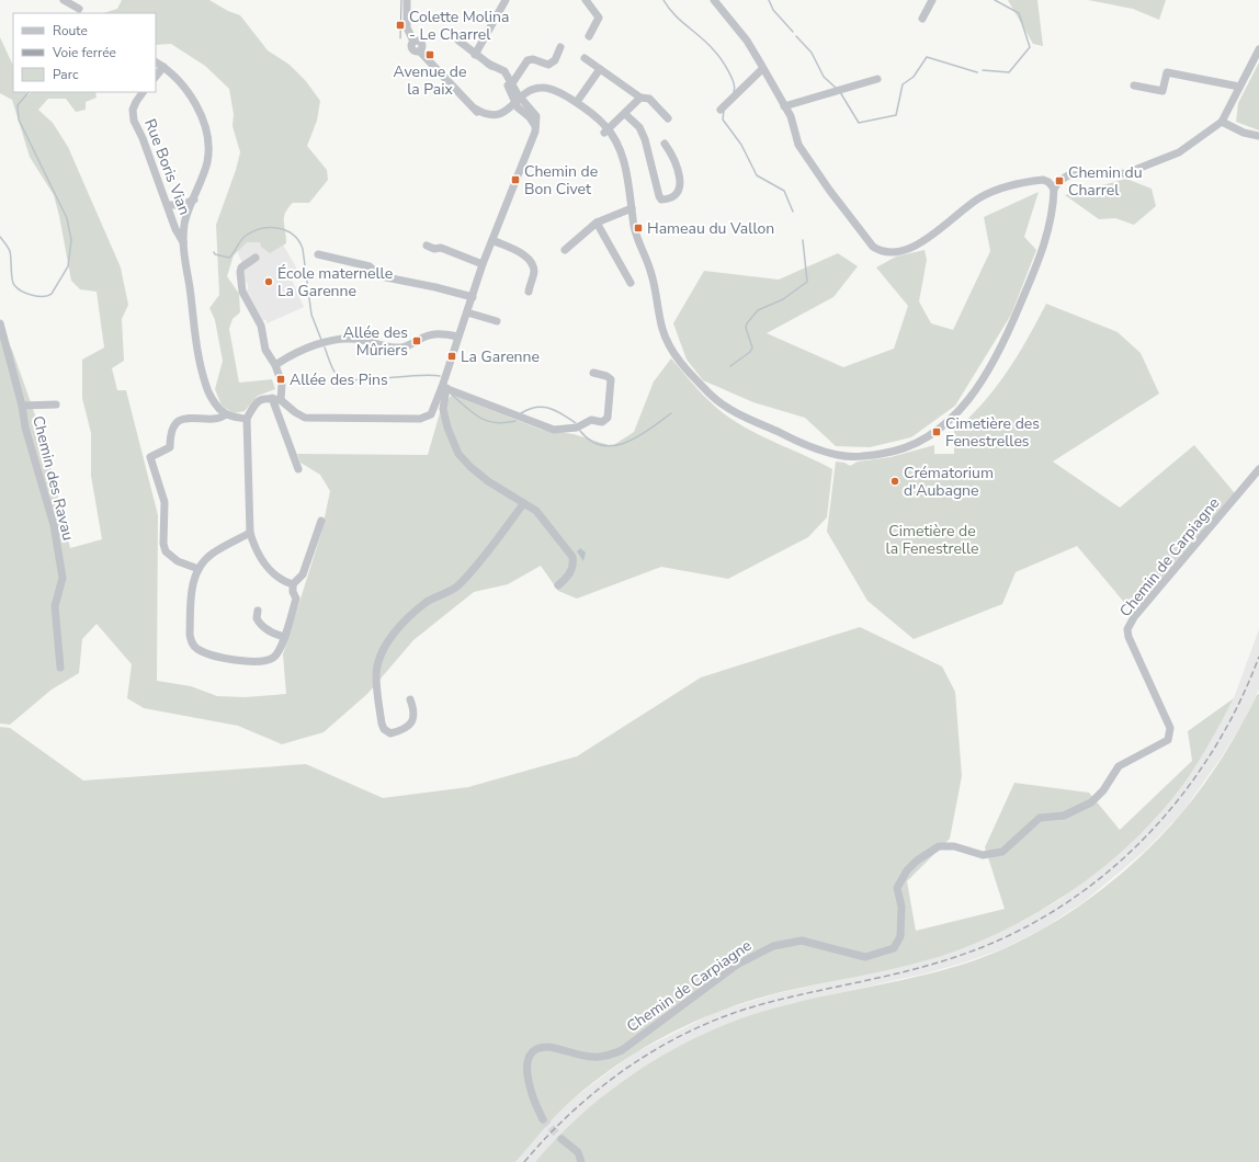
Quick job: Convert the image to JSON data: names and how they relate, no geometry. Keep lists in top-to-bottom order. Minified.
{"streets":{"street":["Rue Boris Vian","Chemin des Ravau","Chemin de Carpiagne"]},"parks":["Cimetière de la Fenestrelle"],"places":{"transit":["Colette Molina - Le Charrel","Avenue de la Paix","Chemin de Bon Civet","Chemin du Charrel","Hameau du Vallon","Allée des Mûriers","La Garenne","Allée des Pins","Cimetière des Fenestrelles"],"other":["École maternelle La Garenne","Crématorium d'Aubagne"]},"legend":["Route","Voie ferrée","Parc"]}
